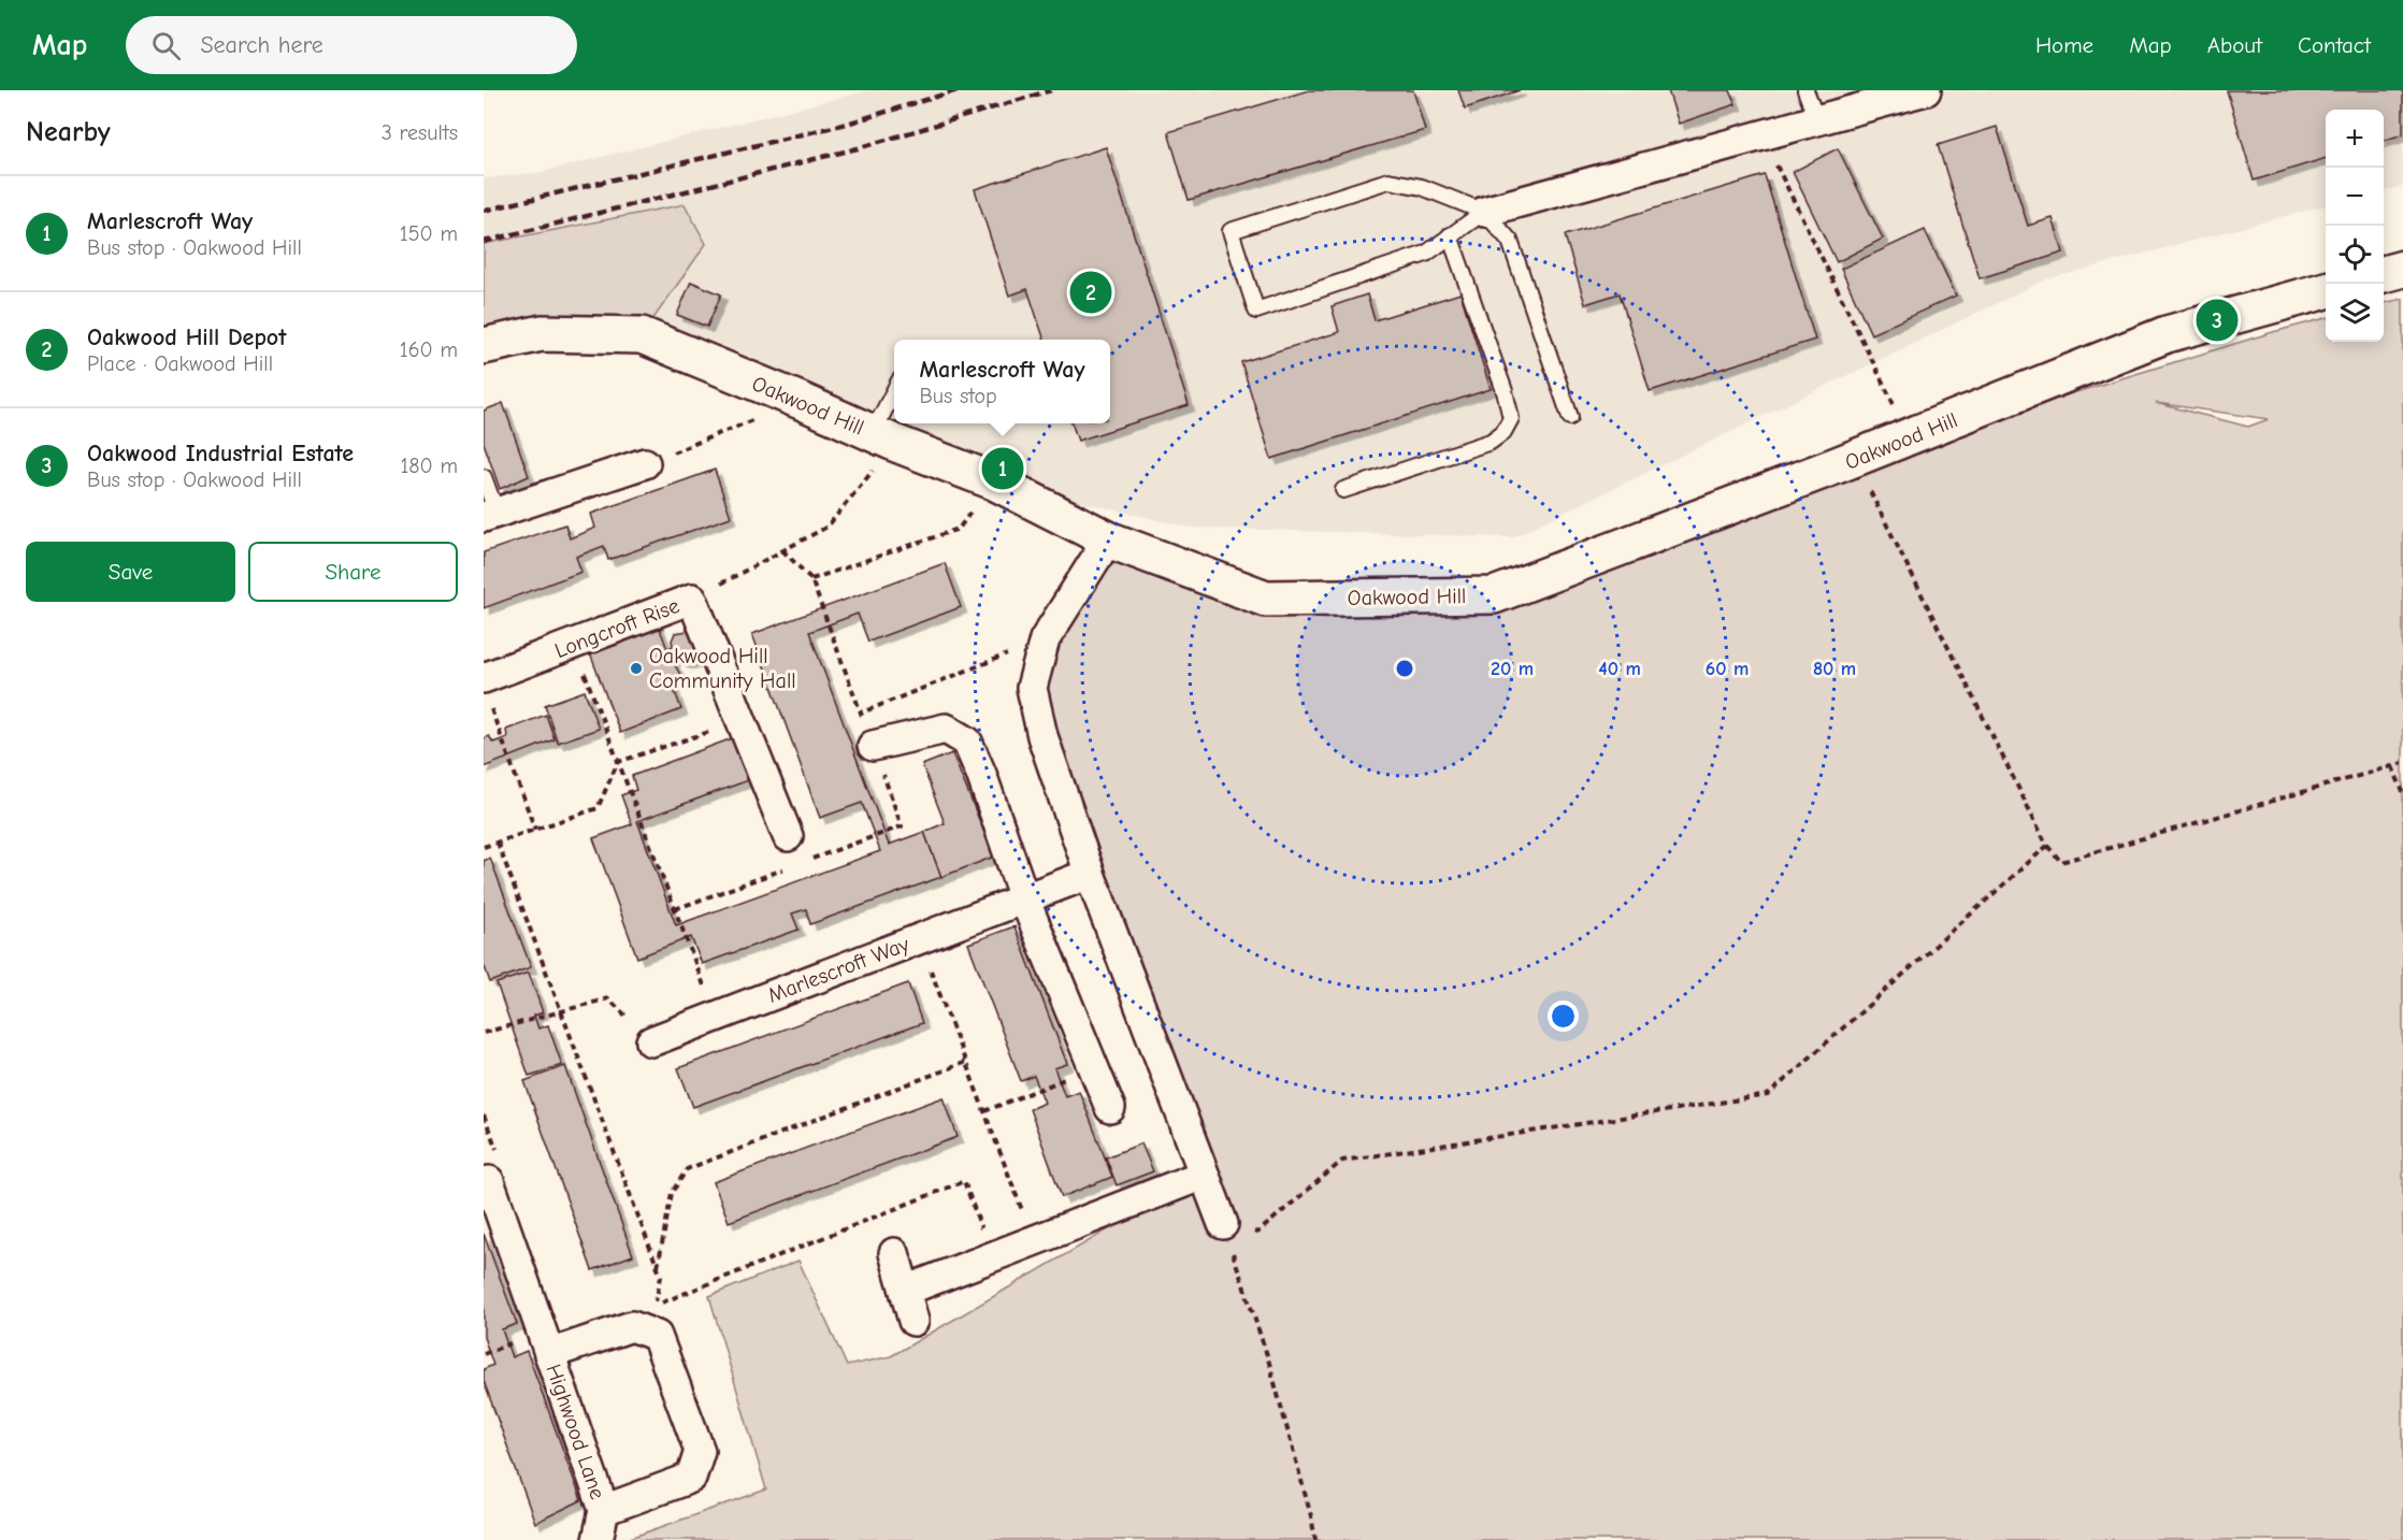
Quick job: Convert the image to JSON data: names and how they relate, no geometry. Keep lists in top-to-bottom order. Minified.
{"streets":{"street":["Oakwood Hill","Longcroft Rise","Marlescroft Way","Highwood Lane"]},"places":["Oakwood Hill Community Hall"],"page":{"header":"Map","search":"Search here","nav":["Home","Map","About","Contact"],"heading":["Nearby","3 results"],"map_buttons":["+","−"],"list":[{"mark":"1","name":"Marlescroft Way","note":"Bus stop · Oakwood Hill","value":"150 m"},{"mark":"2","name":"Oakwood Hill Depot","note":"Place · Oakwood Hill","value":"160 m"},{"mark":"3","name":"Oakwood Industrial Estate","note":"Bus stop · Oakwood Hill","value":"180 m"}],"pins":["2","3","1"],"popup":["Marlescroft Way","Bus stop"],"buttons":["Save","Share"]},"rings":["20 m","40 m","60 m","80 m"]}
